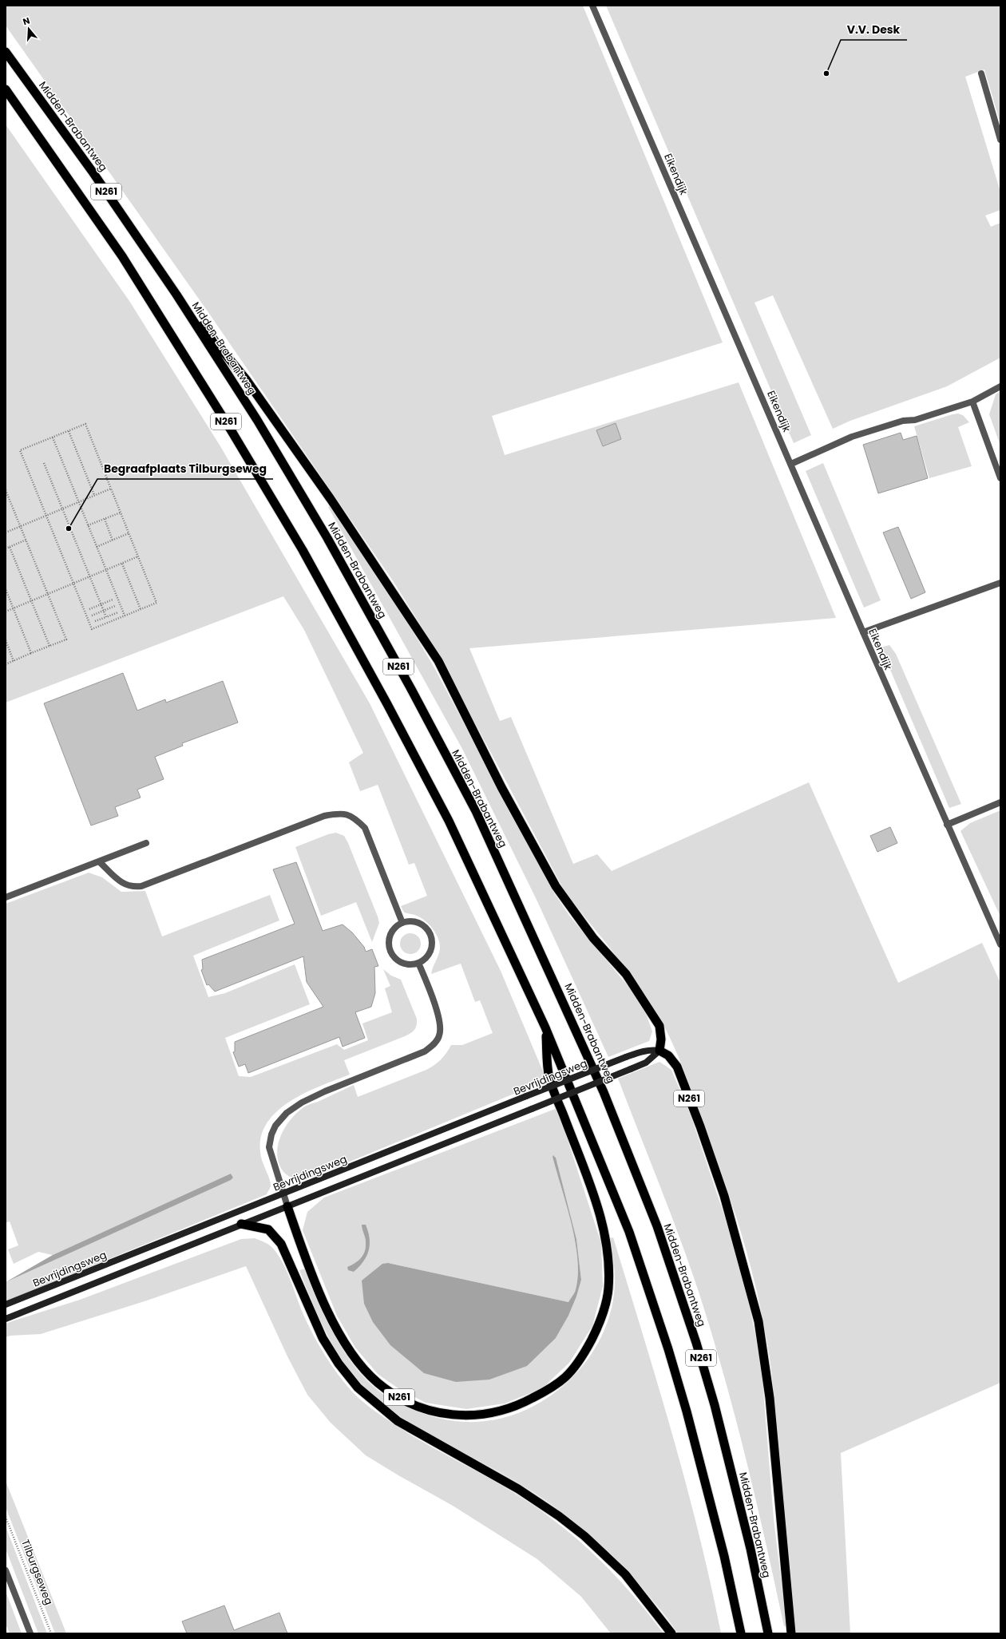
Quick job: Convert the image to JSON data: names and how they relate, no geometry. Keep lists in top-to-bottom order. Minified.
{"streets":{"highway":["Midden-Brabantweg","N261"],"main road":["Bevrijdingsweg"],"street":["Eikendijk"],"path":["Tilburgseweg"]},"crossings":[["Midden-Brabantweg","N261"],["N261","Bevrijdingsweg"]],"places":["V.V. Desk","Begraafplaats Tilburgseweg"],"north":"top"}
